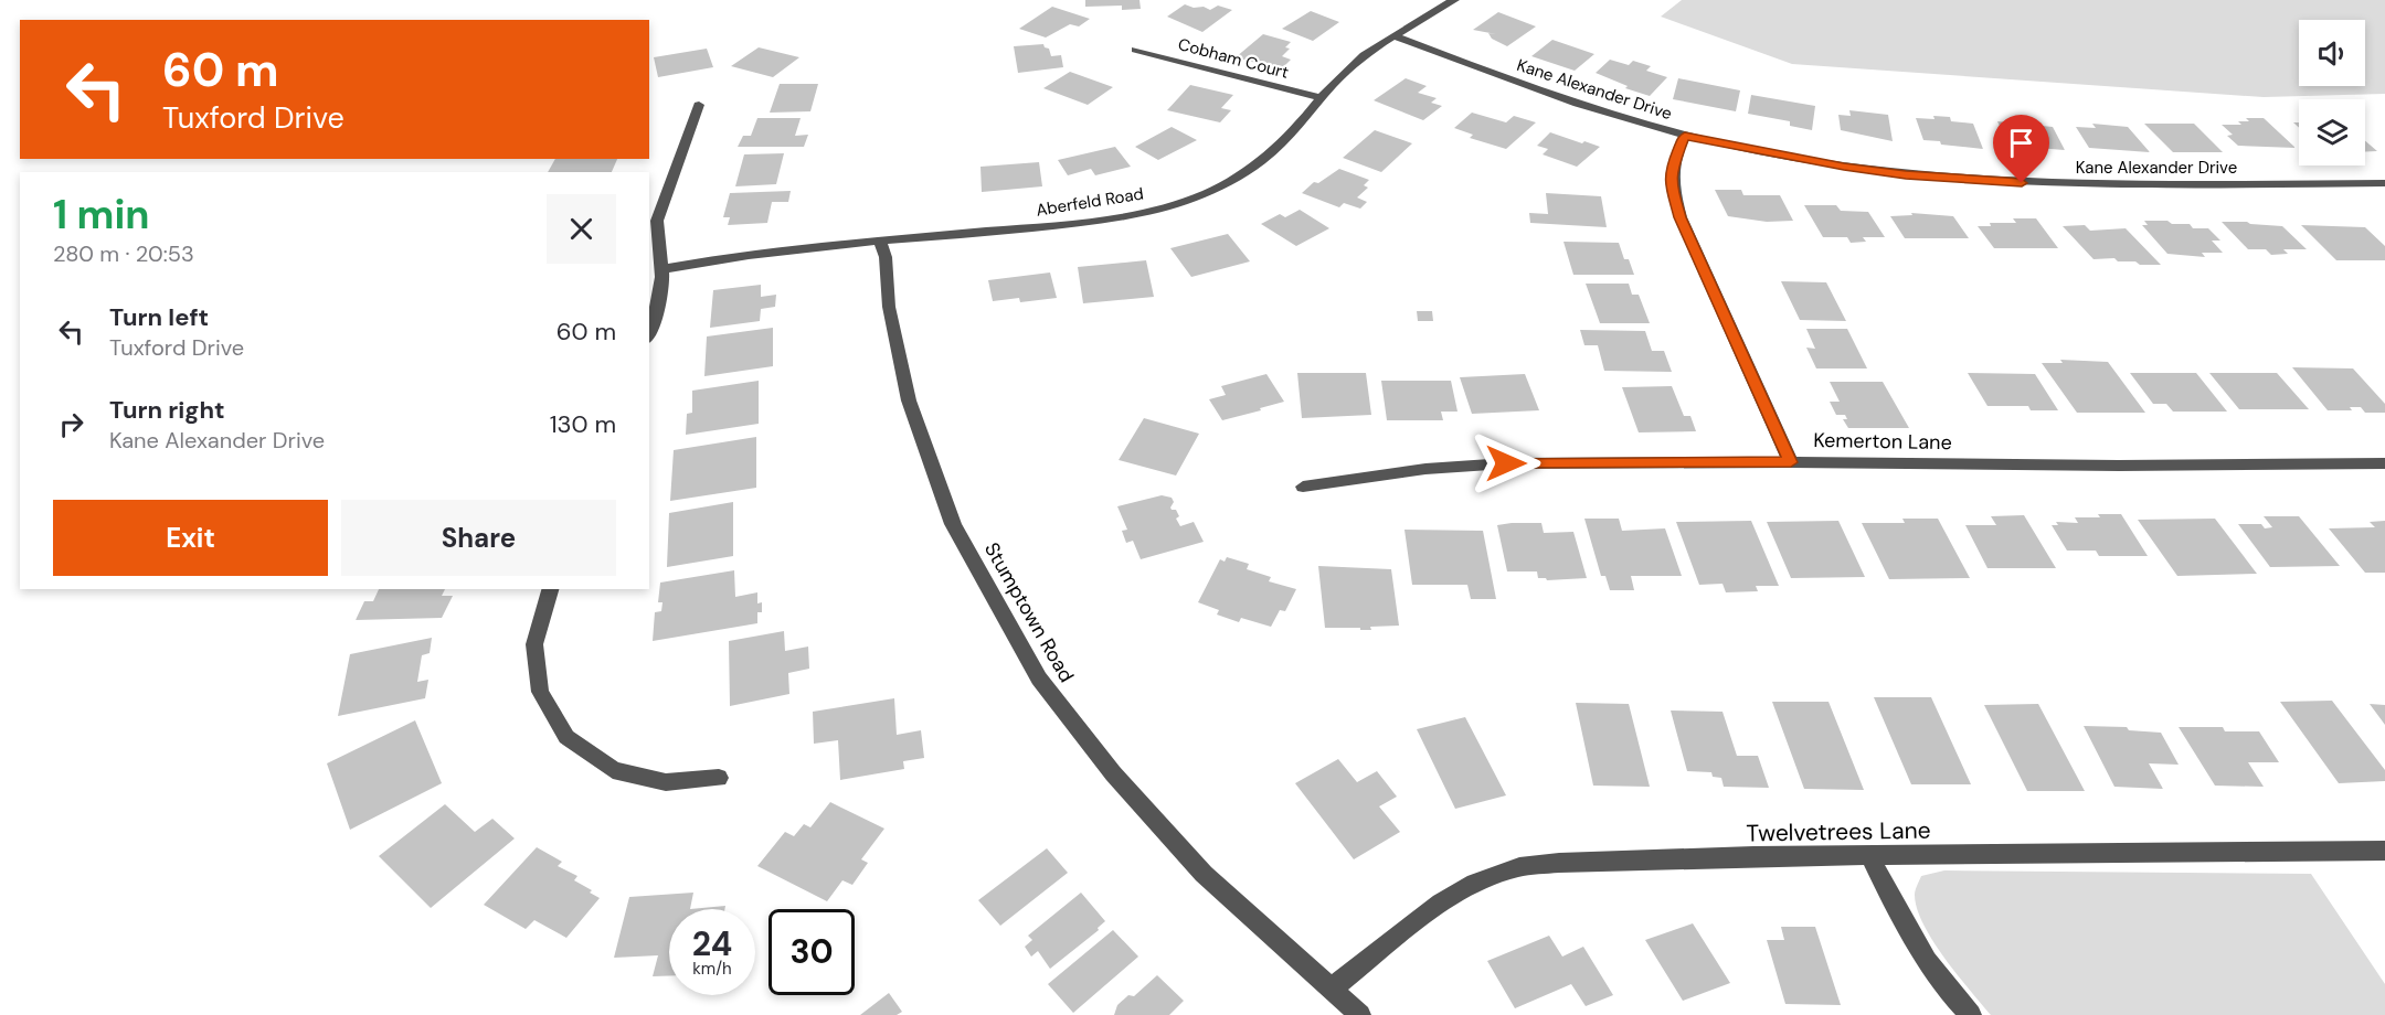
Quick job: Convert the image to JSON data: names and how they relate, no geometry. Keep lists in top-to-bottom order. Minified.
{"streets":{"street":["Cobham Court","Kane Alexander Drive","Aberfeld Road","Kemerton Lane","Stumptown Road","Twelvetrees Lane"]},"crossings":[["Cobham Court","Aberfeld Road"],["Kane Alexander Drive","Aberfeld Road"],["Aberfeld Road","Stumptown Road"],["Stumptown Road","Twelvetrees Lane"]],"page":{"turn":["60 m","Tuxford Drive"],"heading":["1 min","280 m · 20:53"],"list":[{"name":"Turn left","note":"Tuxford Drive","value":"60 m"},{"name":"Turn right","note":"Kane Alexander Drive","value":"130 m"}],"buttons":["Exit","Share"],"speed":"24 km/h","limit":"30"}}
